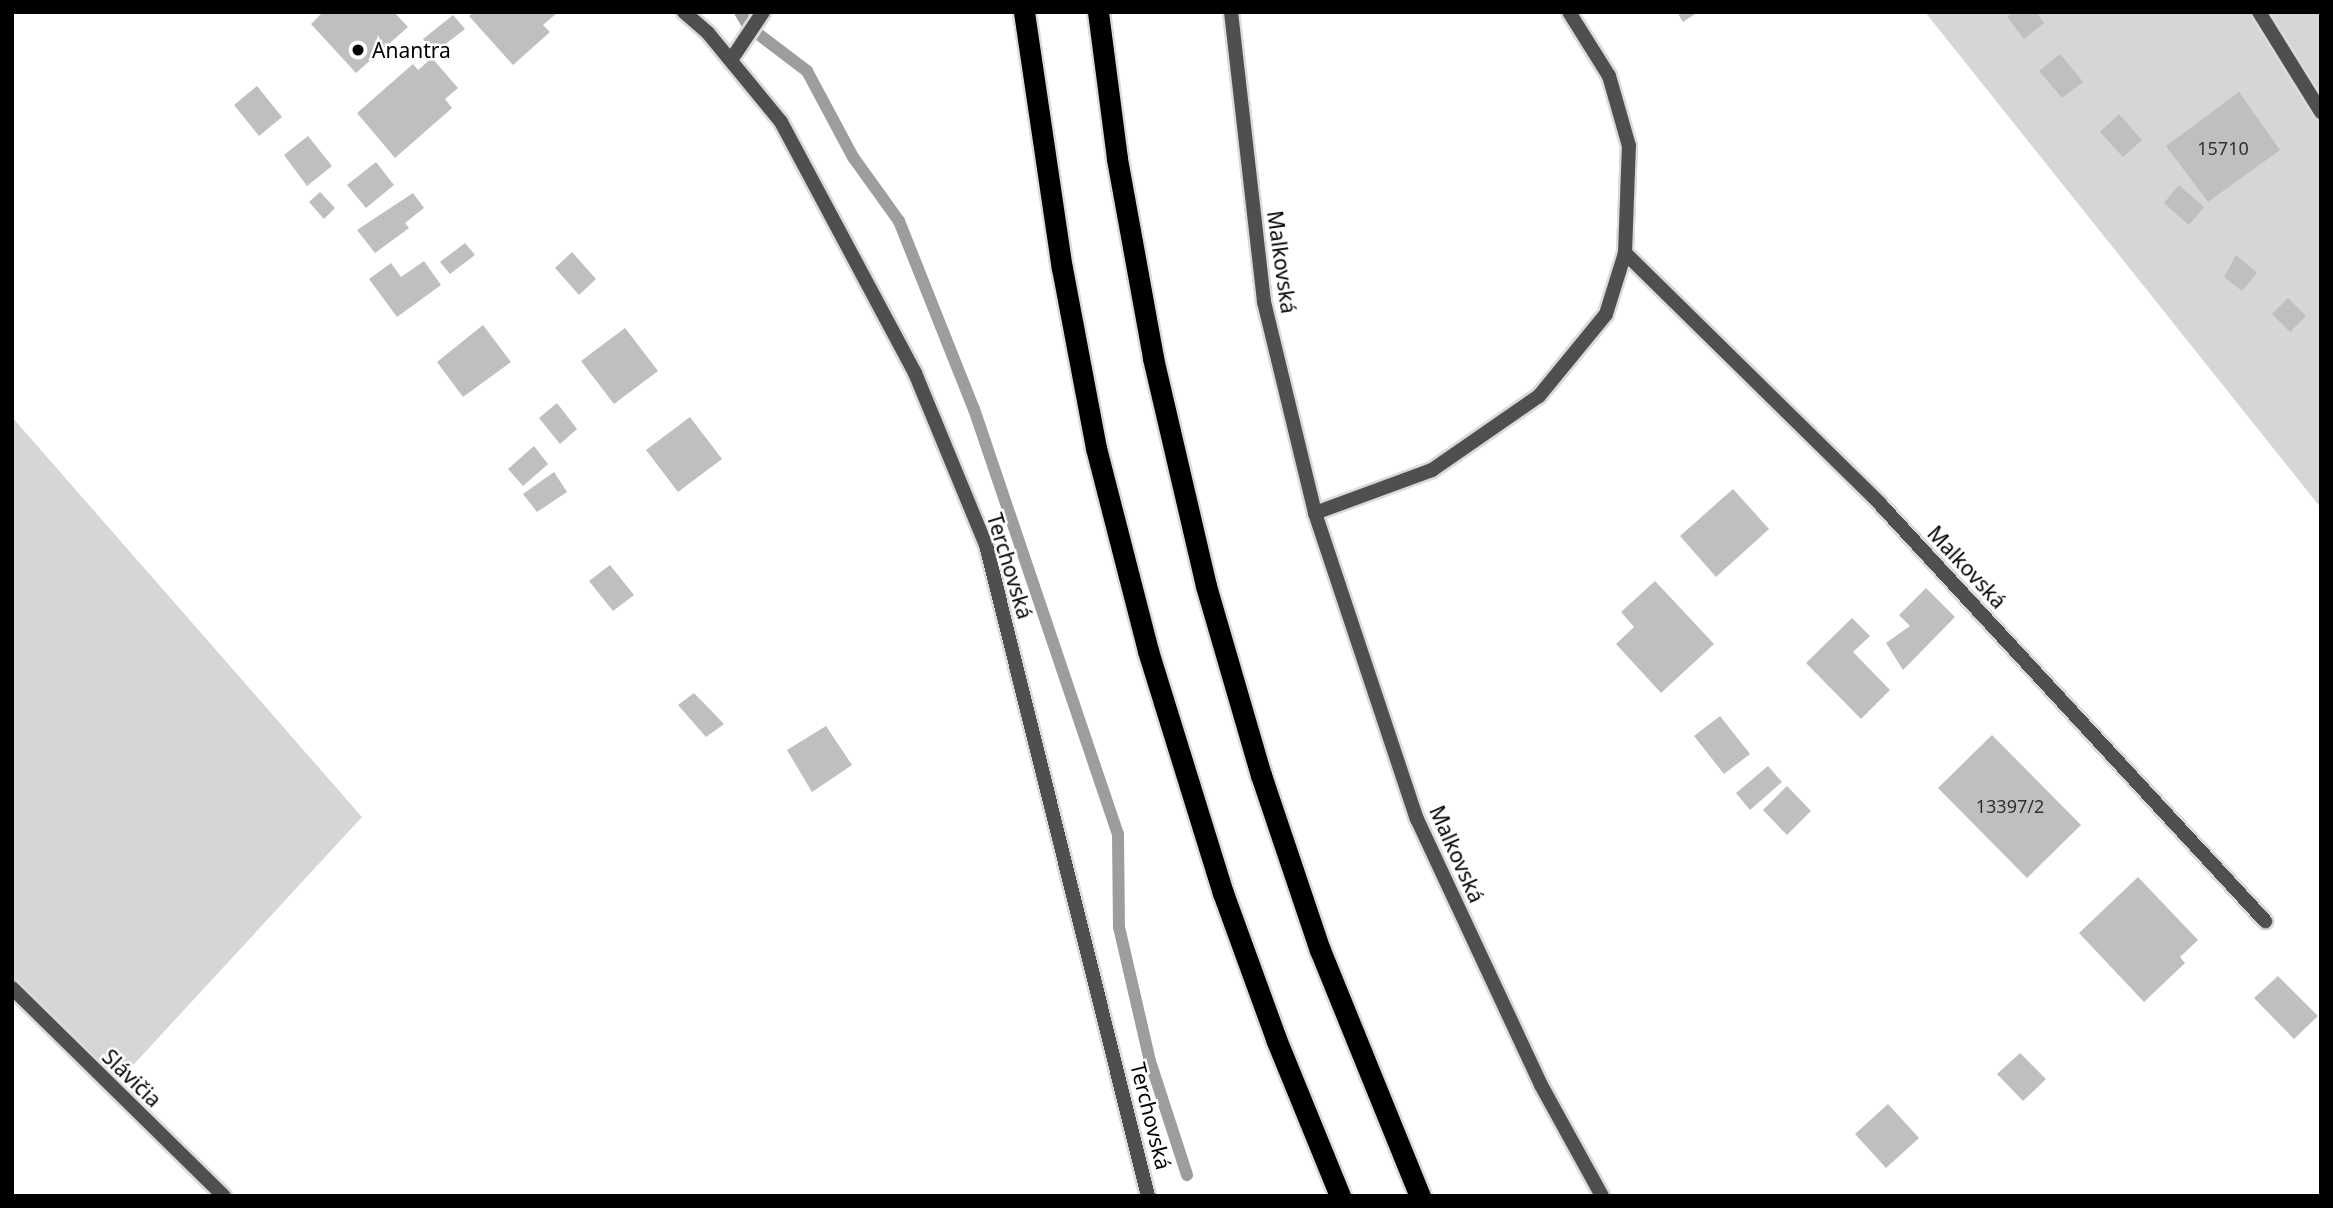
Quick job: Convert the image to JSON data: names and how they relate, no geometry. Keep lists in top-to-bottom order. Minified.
{"streets":{"street":["Malkovská","Terchovská","Slávičia"]},"places":["Anantra"],"house_numbers":["15710","13397/2"]}
